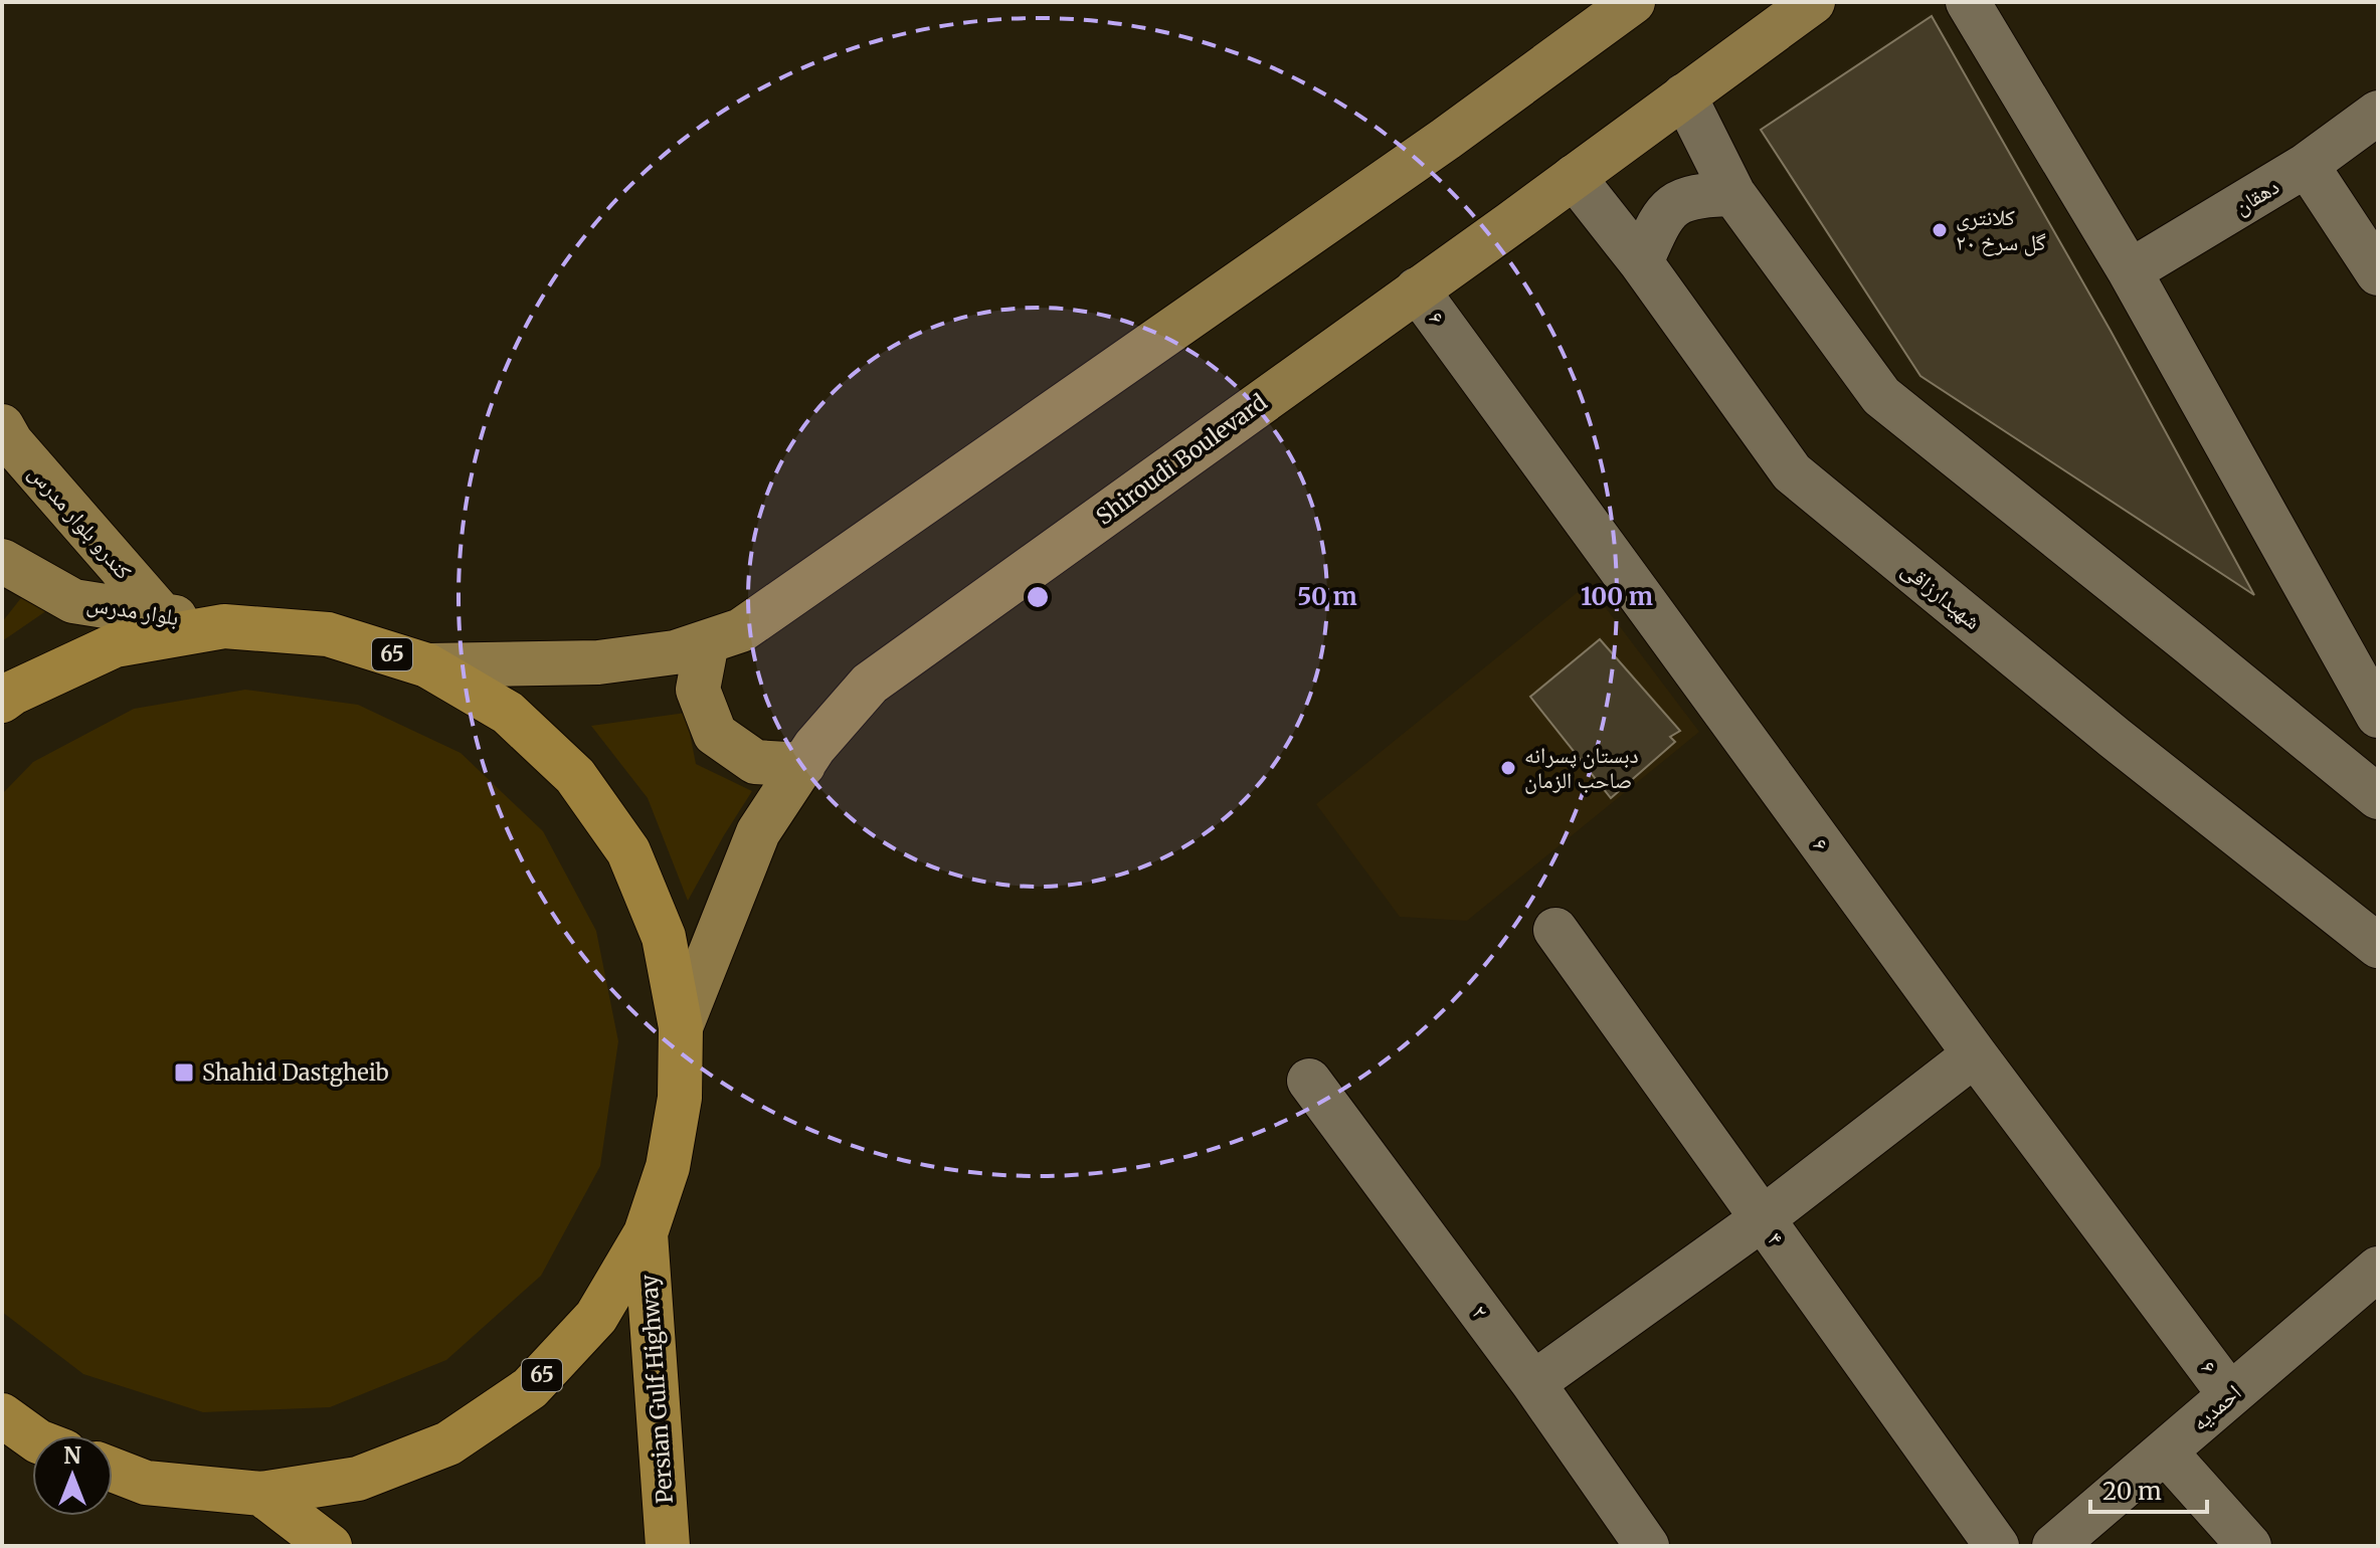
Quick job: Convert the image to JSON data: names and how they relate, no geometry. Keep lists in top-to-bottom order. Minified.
{"streets":{"highway":["65","Persian Gulf Highway"],"main road":["Shiroudi Boulevard","کندرو بلوار مدرس","بلوار مدرس"],"street":["دهقان","۶","شهیدارزاقی","۴","۲","احمدیه"]},"crossings":[["۶","Shiroudi Boulevard"],["۶","احمدیه"],["Shiroudi Boulevard","شهیدارزاقی"],["Shiroudi Boulevard","65"],["کندرو بلوار مدرس","بلوار مدرس"],["بلوار مدرس","65"],["65","Persian Gulf Highway"]],"places":{"other":["کلانتری ۲۰ گل سرخ","دبستان پسرانه صاحب الزمان"],"transit":["Shahid Dastgheib"]},"scale_bar":"20 m","north":"top","rings":["50 m","100 m"]}
